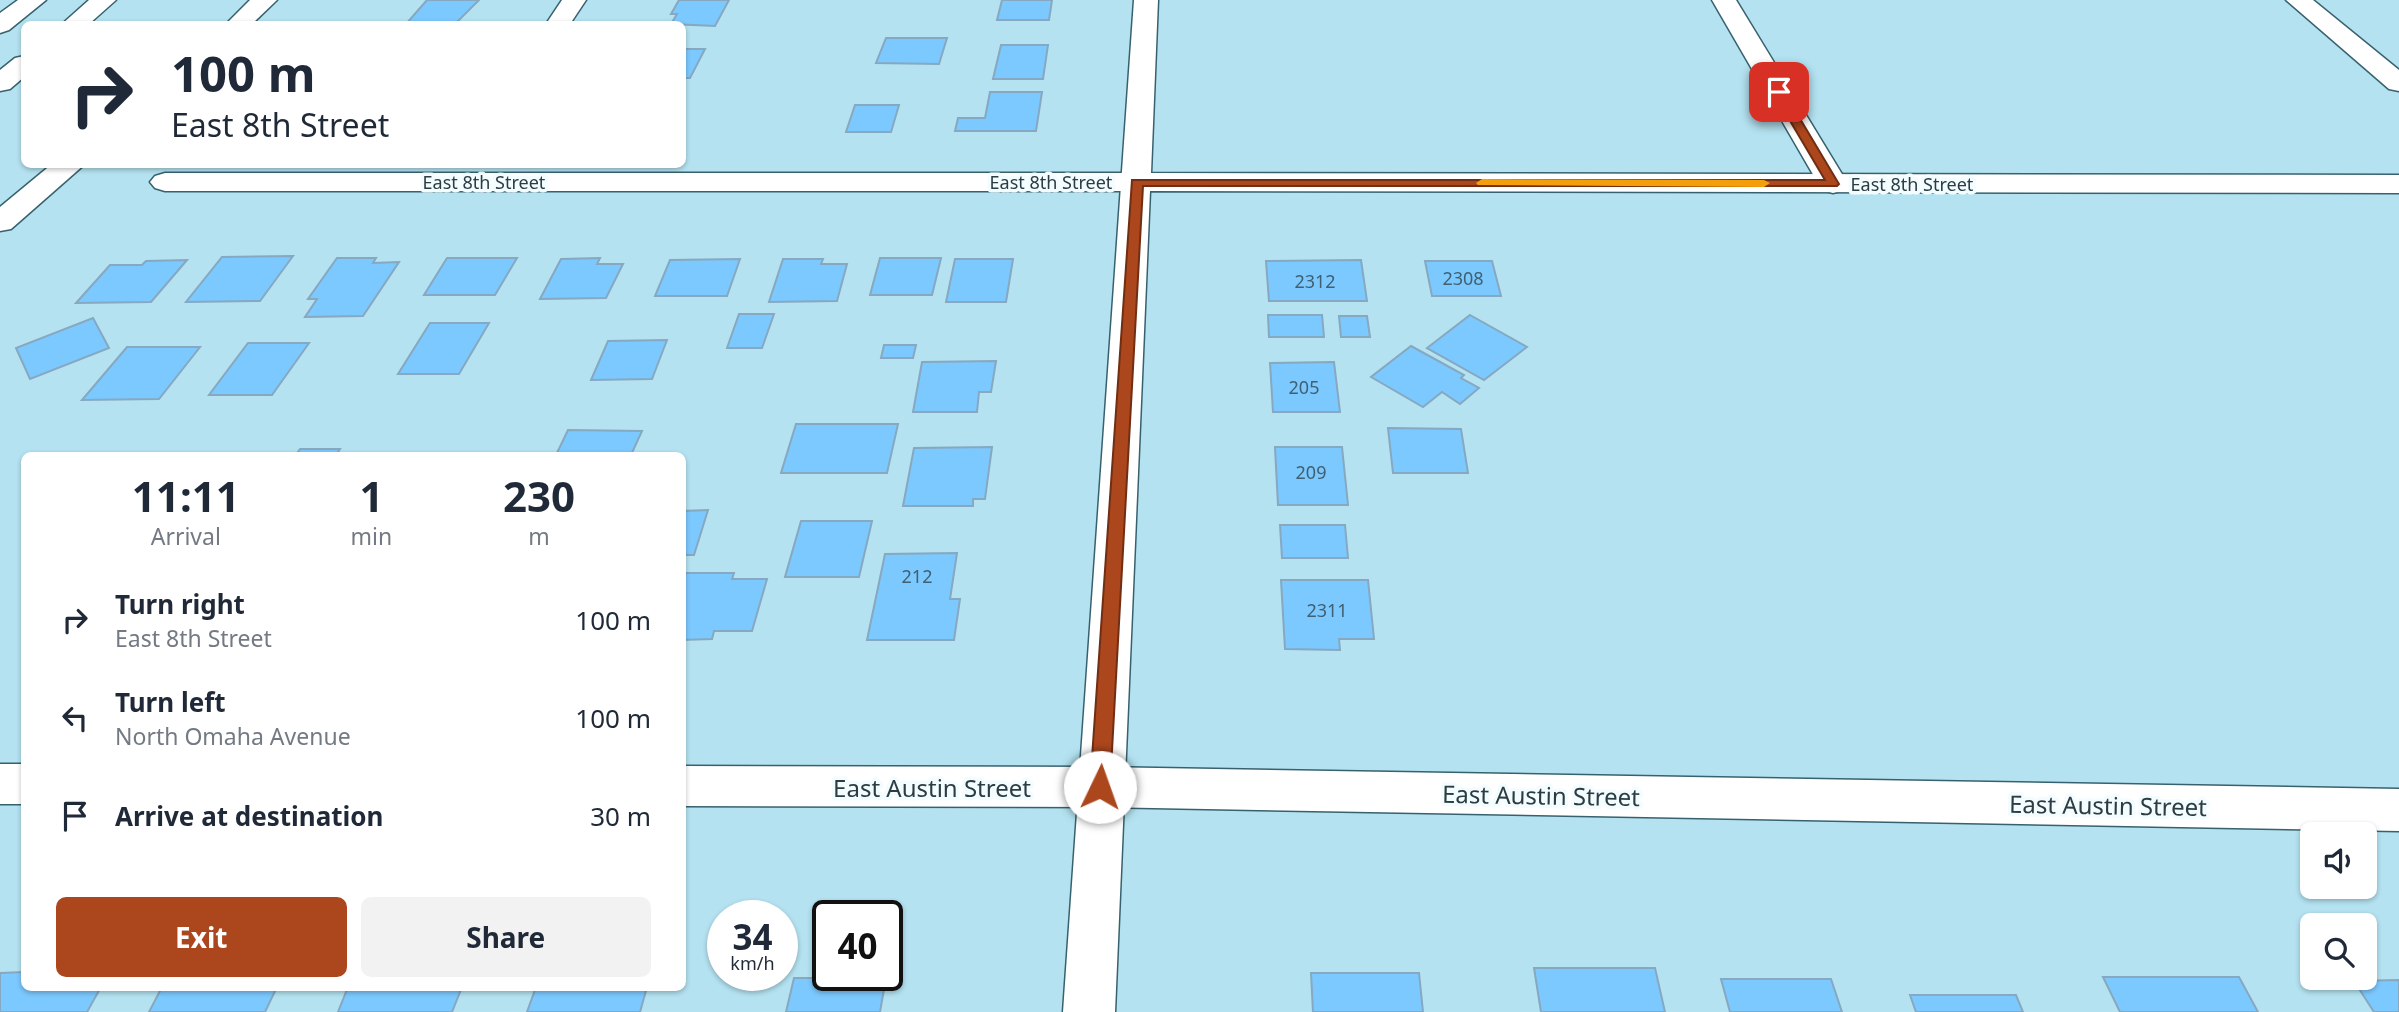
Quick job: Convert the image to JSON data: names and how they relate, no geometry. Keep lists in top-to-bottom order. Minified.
{"streets":{"main road":["East 8th Street","East Austin Street"]},"house_numbers":["2308","2312","205","209","212","2311"],"page":{"turn":["100 m","East 8th Street"],"eta":["11:11","Arrival","1","min","230","m"],"list":[{"name":"Turn right","note":"East 8th Street","value":"100 m"},{"name":"Turn left","note":"North Omaha Avenue","value":"100 m"},{"name":"Arrive at destination","value":"30 m"}],"buttons":["Exit","Share"],"speed":"34 km/h","limit":"40"}}
